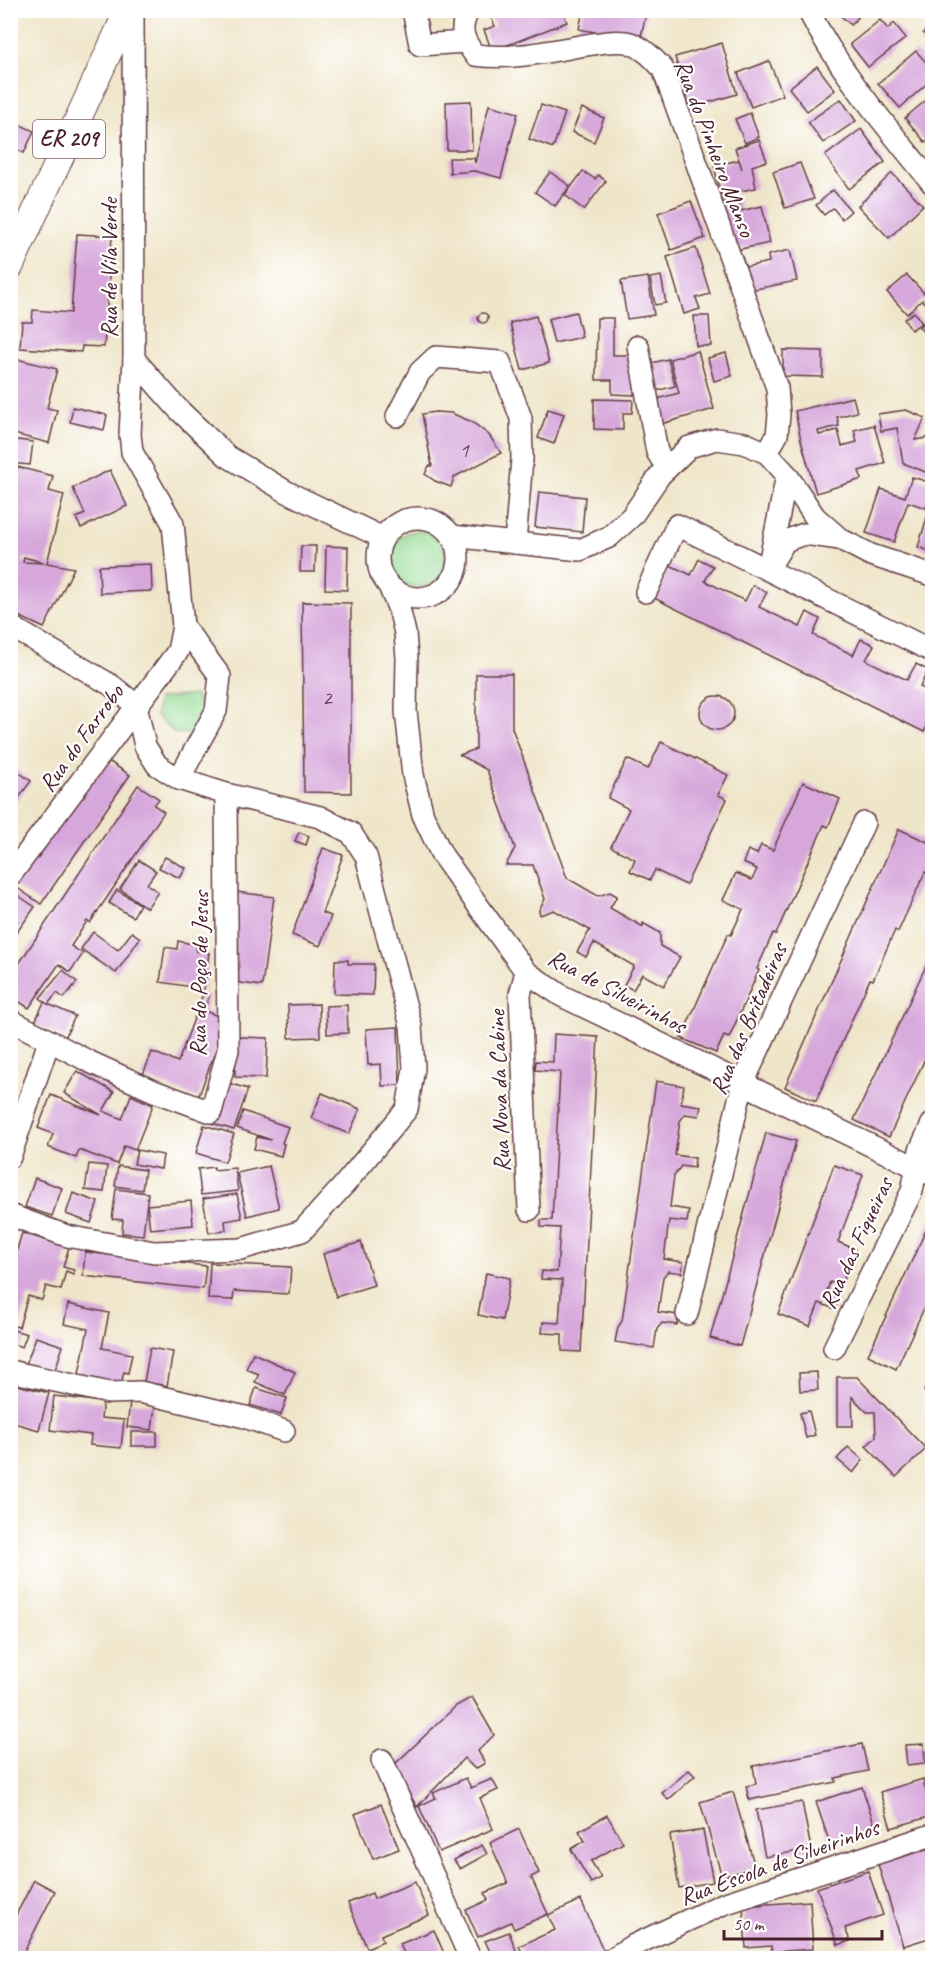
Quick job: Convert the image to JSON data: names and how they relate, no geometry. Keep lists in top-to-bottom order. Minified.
{"streets":{"main road":["ER 209"],"street":["Rua do Pinheiro Manso","Rua de Vila Verde","Rua do Farrobo","Rua do Poço de Jesus","Rua de Silveirinhos","Rua das Britadeiras","Rua Nova da Cabine","Rua das Figueiras","Rua Escola de Silveirinhos"]},"crossings":[["Rua de Vila Verde","Rua do Farrobo"],["Rua de Vila Verde","Rua de Silveirinhos"],["Rua de Silveirinhos","Rua das Britadeiras"],["Rua de Silveirinhos","Rua Nova da Cabine"],["Rua de Silveirinhos","Rua das Figueiras"]],"house_numbers":["1","2"],"scale_bar":"50 m"}
